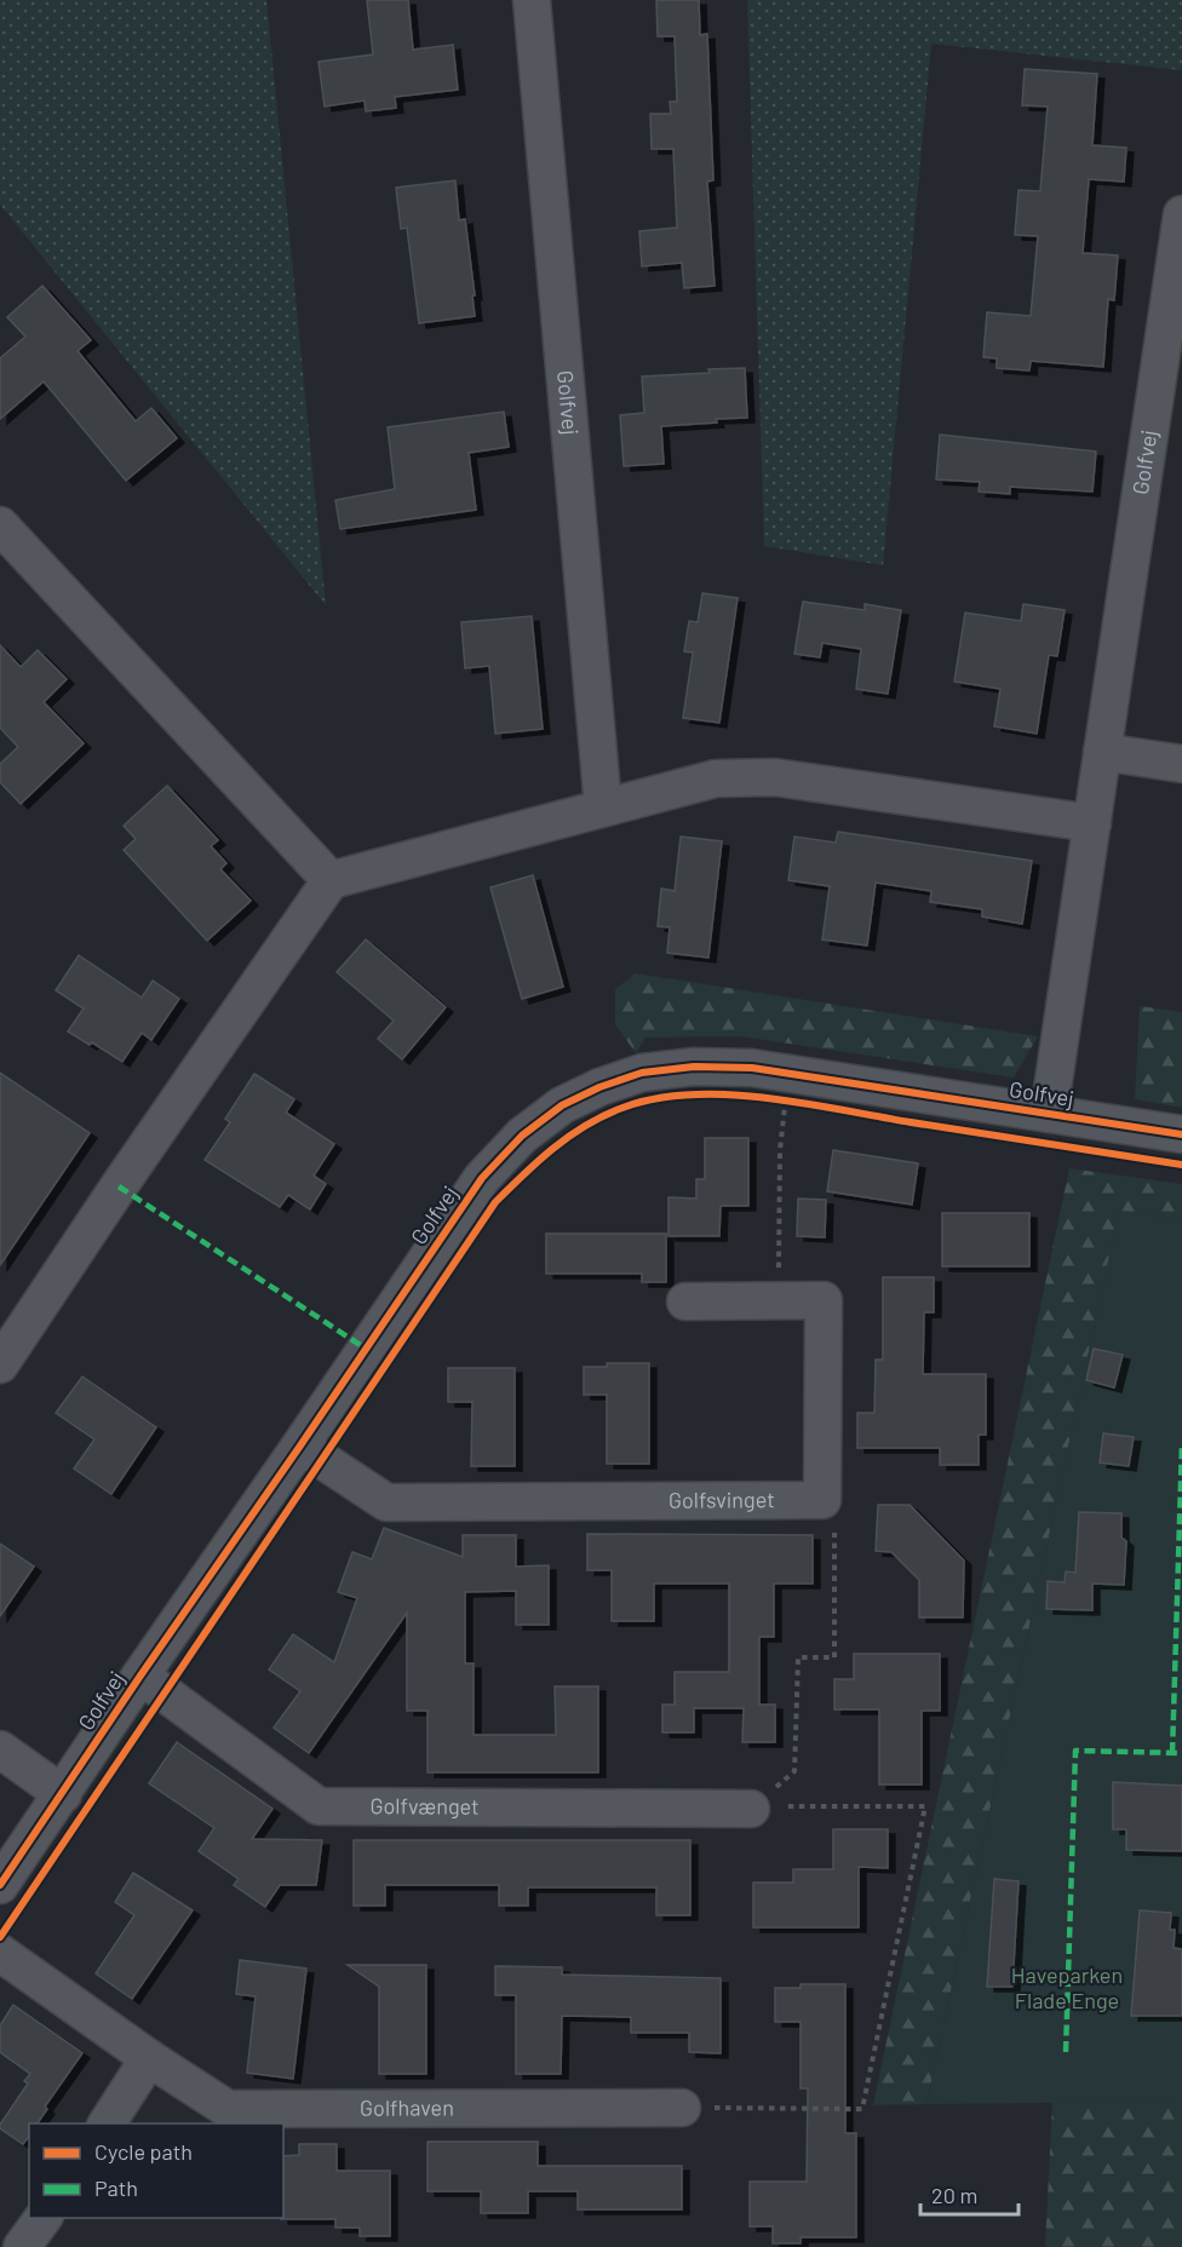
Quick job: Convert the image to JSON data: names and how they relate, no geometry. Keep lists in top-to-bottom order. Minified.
{"streets":{"street":["Golfvej","Golfsvinget","Golfvænget","Golfhaven"]},"crossings":[["Golfvej","Golfsvinget"],["Golfvej","Golfvænget"]],"parks":["Haveparken Flade Enge"],"legend":["Cycle path","Path"],"scale_bar":"20 m"}
